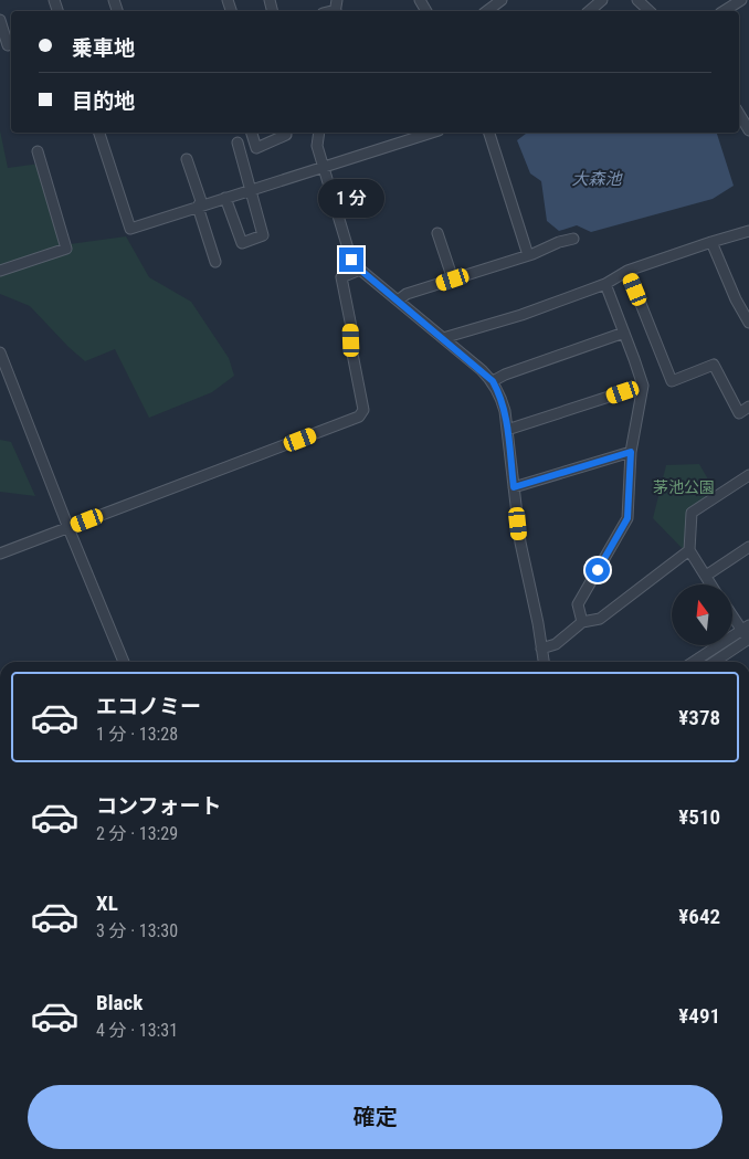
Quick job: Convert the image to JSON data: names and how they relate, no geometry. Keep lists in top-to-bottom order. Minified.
{"water":["大森池"],"parks":["茅池公園"],"north":"top","page":{"banner":["乗車地","目的地"],"bubble":"1 分","list":[{"name":"エコノミー","note":"1 分 · 13:28","value":"¥378"},{"name":"コンフォート","note":"2 分 · 13:29","value":"¥510"},{"name":"XL","note":"3 分 · 13:30","value":"¥642"},{"name":"Black","note":"4 分 · 13:31","value":"¥491"}],"buttons":"確定"}}
